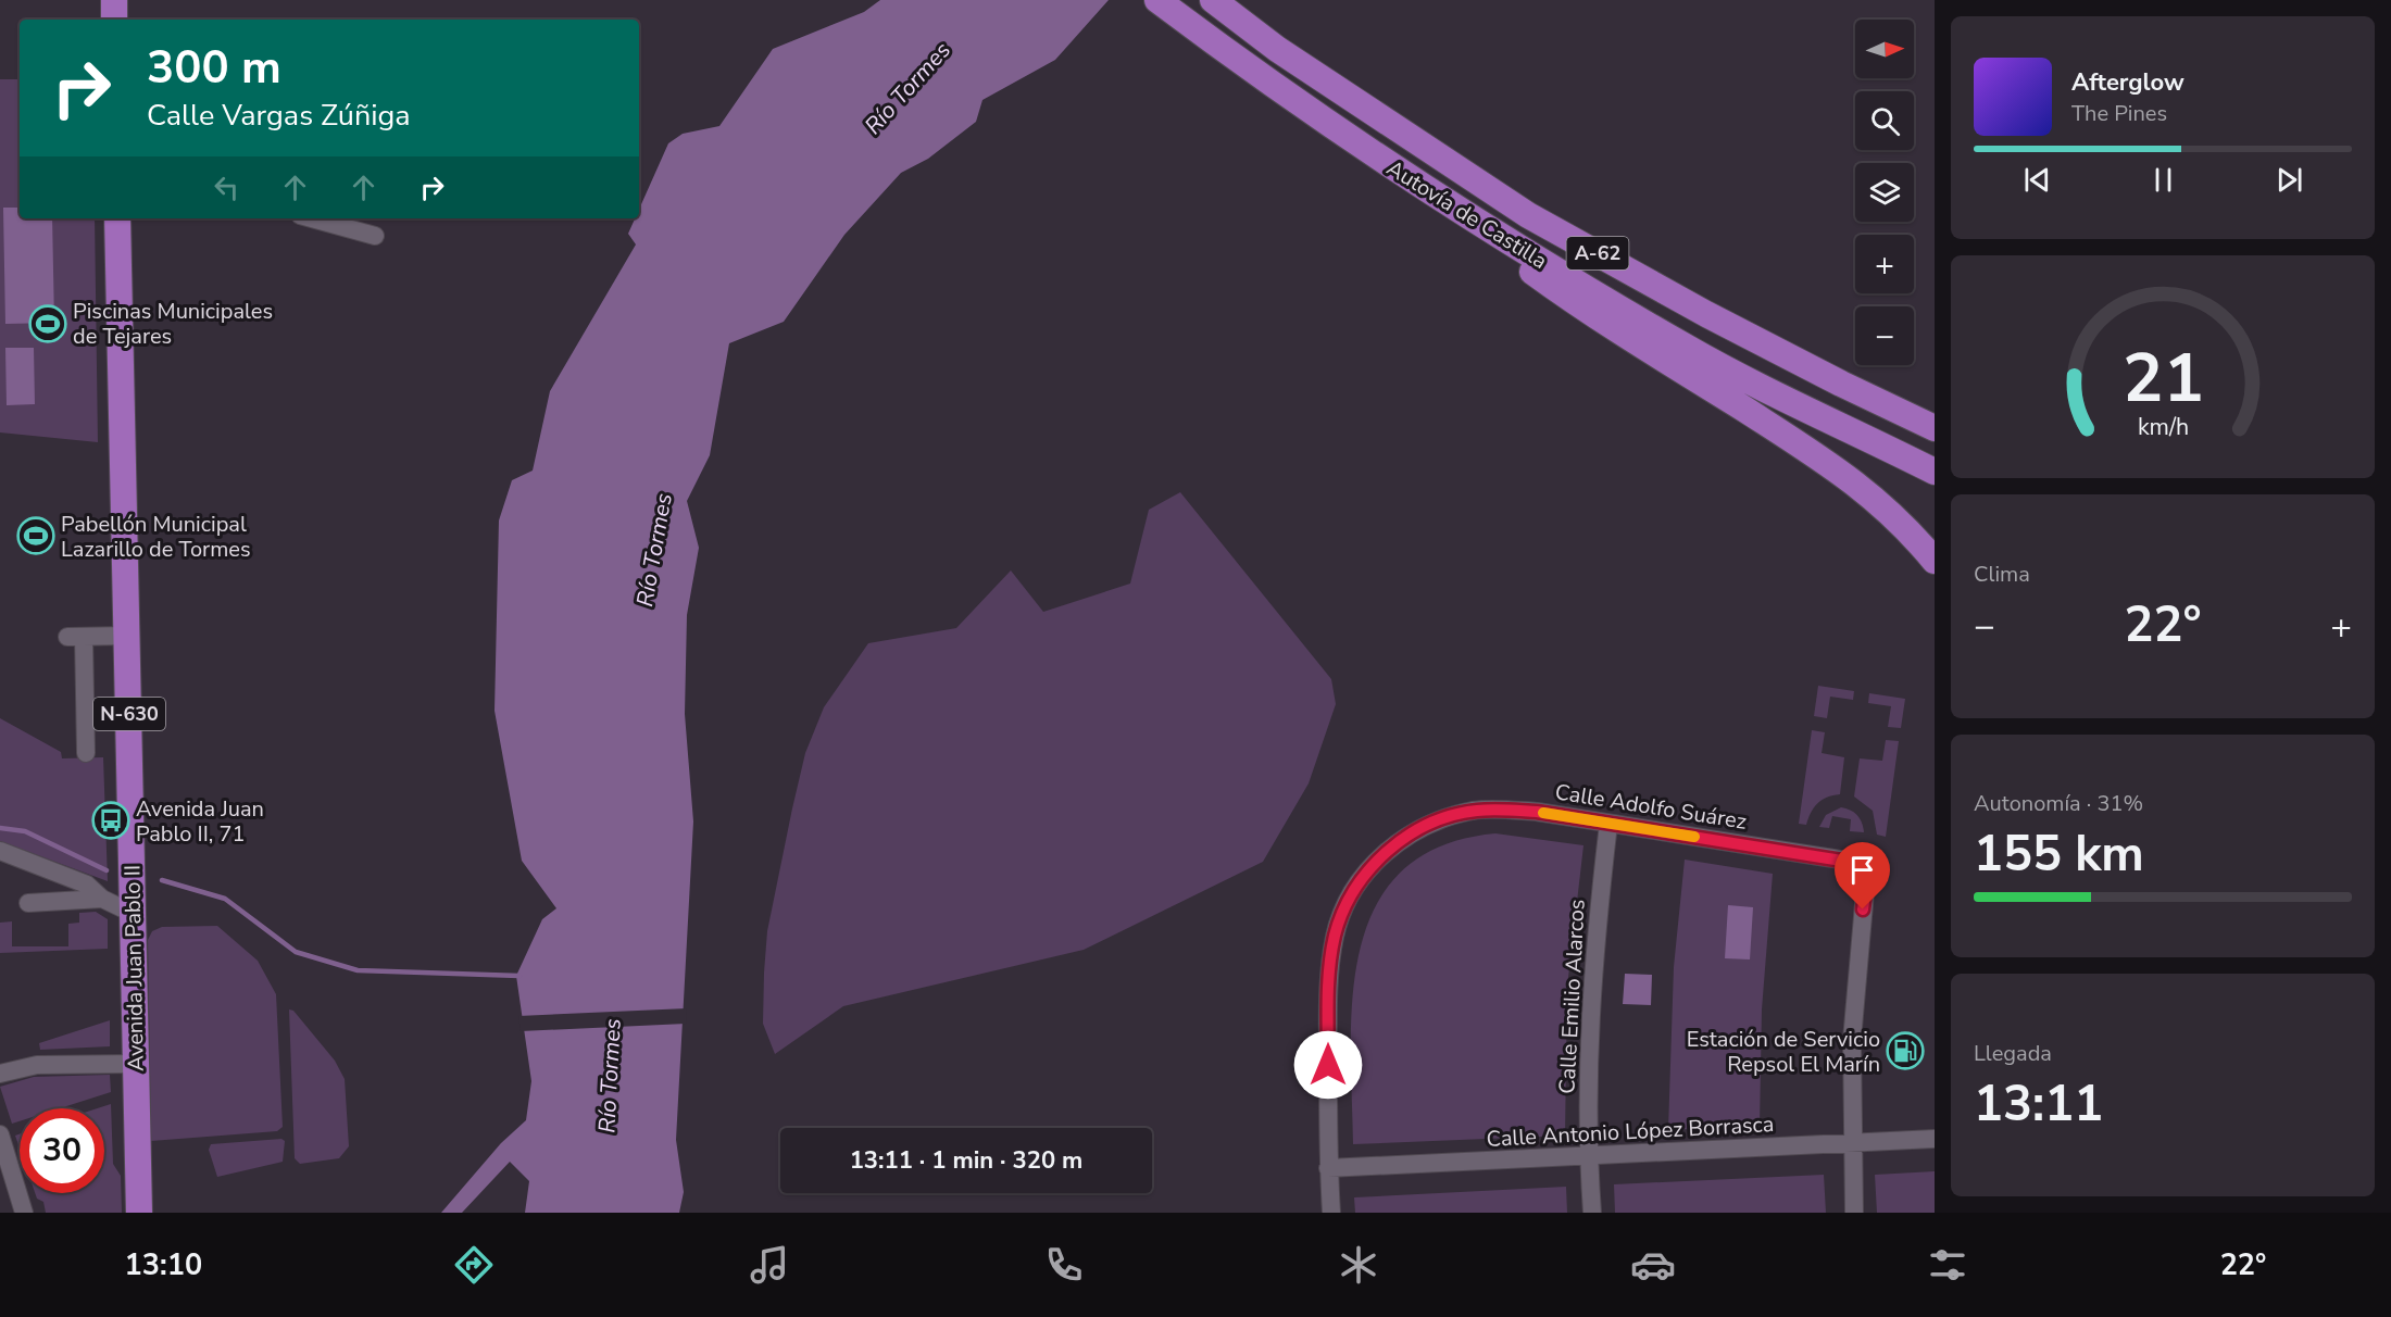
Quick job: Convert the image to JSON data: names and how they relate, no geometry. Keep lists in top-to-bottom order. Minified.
{"streets":{"highway":["Autovía de Castilla","A-62","N-630","Avenida Juan Pablo II"],"street":["Calle Adolfo Suárez","Calle Emilio Alarcos","Calle Antonio López Borrasca"]},"crossings":[["Calle Adolfo Suárez","Calle Emilio Alarcos"],["Calle Adolfo Suárez","Calle Antonio López Borrasca"],["Calle Emilio Alarcos","Calle Antonio López Borrasca"]],"water":["Río Tormes"],"places":{"sports":["Piscinas Municipales de Tejares","Pabellón Municipal Lazarillo de Tormes"],"bus stop":["Avenida Juan Pablo II, 71"],"fuel station":["Estación de Servicio Repsol El Marín"]},"north":"right","page":{"map_buttons":["+","−"],"turn":["300 m","Calle Vargas Zúñiga"],"song":["Afterglow","The Pines"],"tile":["Clima",["Autonomía · 31%","155 km"],["Llegada","13:11"]],"heat":["−","22°","+"],"limit":"30","trip":"13:11 · 1 min · 320 m","tabs":["13:10","22°"],"gauge":["21","km/h"]}}
